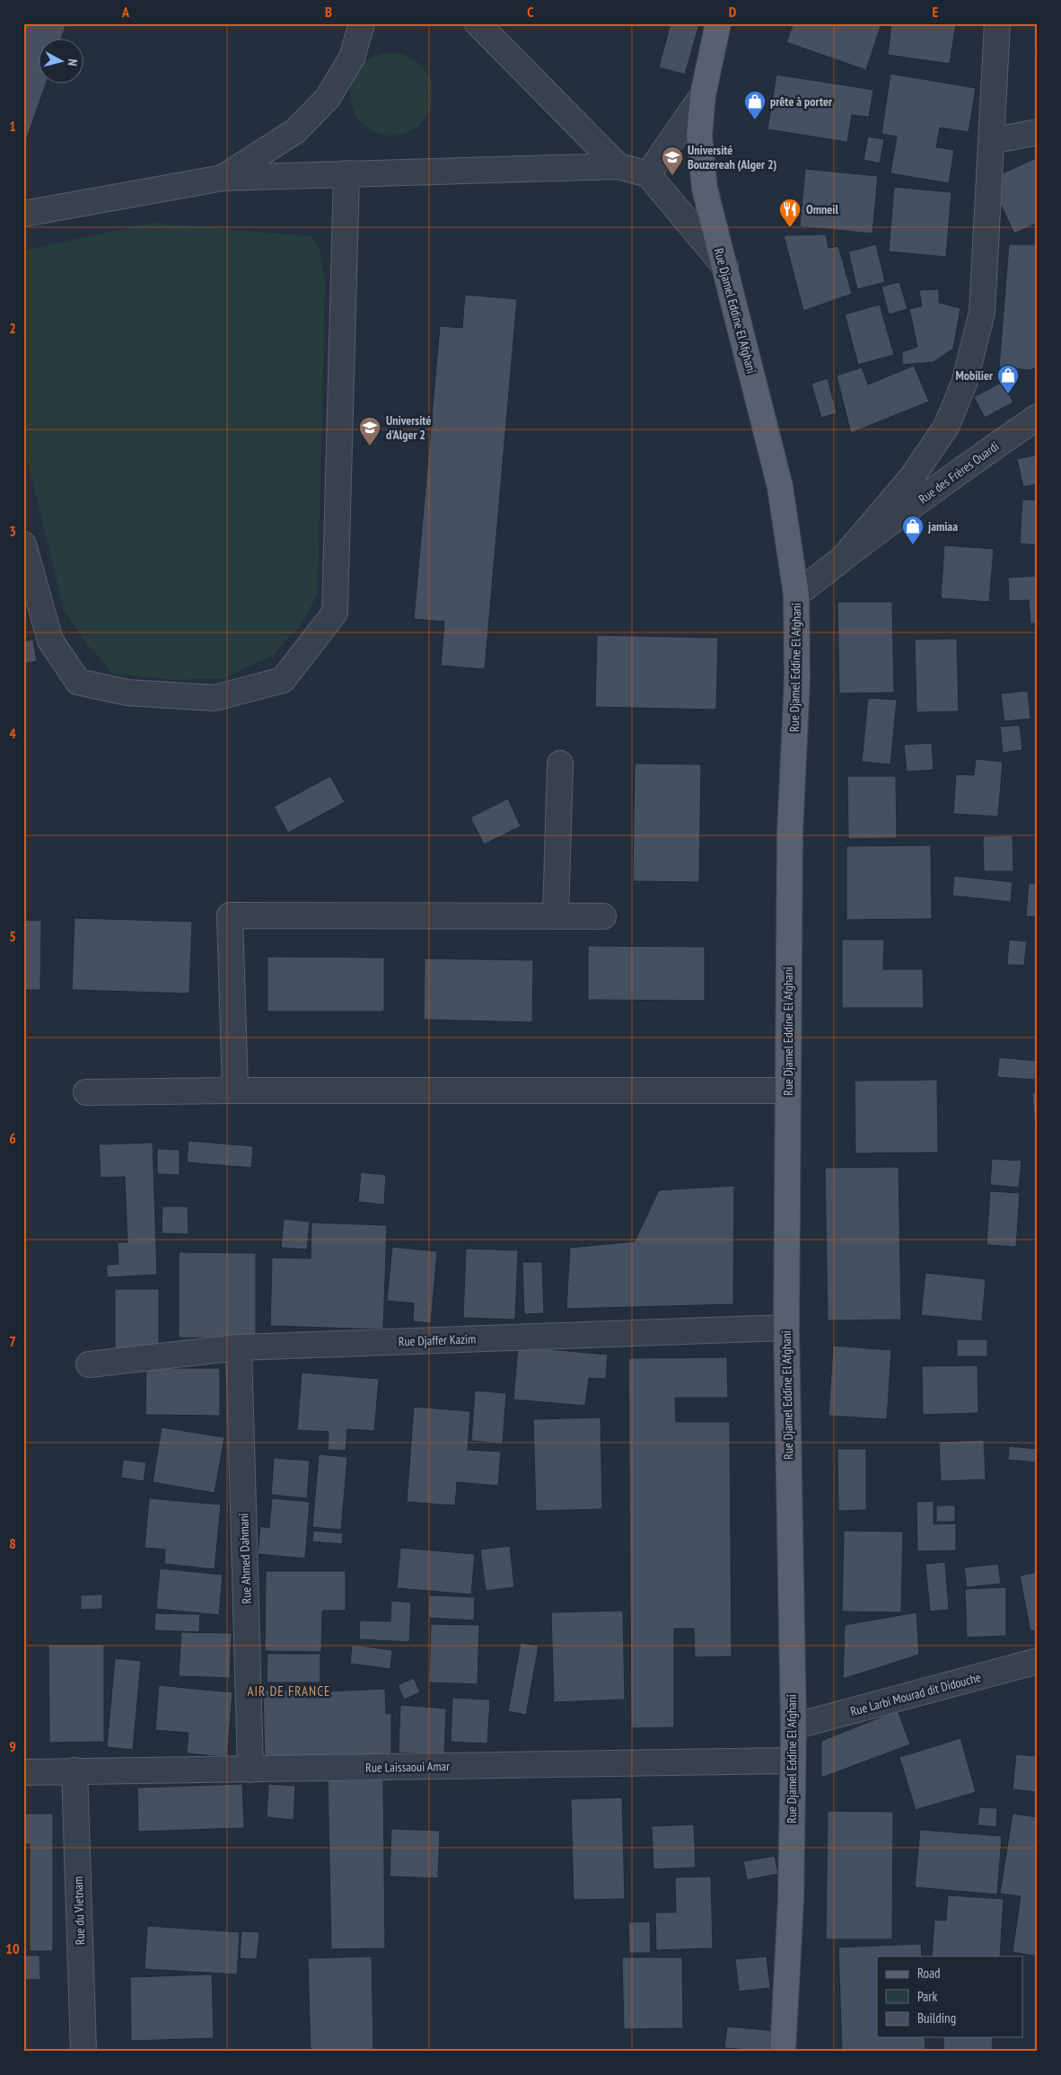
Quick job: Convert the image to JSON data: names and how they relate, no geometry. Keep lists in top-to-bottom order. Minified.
{"streets":{"main road":["Rue Djamel Eddine El Afghani"],"street":["Rue des Frères Ouardi","Rue Djaffer Kazim","Rue Ahmed Dahmani","Rue Larbi Mourad dit Didouche","Rue Laissaoui Amar","Rue du Vietnam"]},"crossings":[["Rue Djamel Eddine El Afghani","Rue des Frères Ouardi"],["Rue Djamel Eddine El Afghani","Rue Djaffer Kazim"],["Rue Djamel Eddine El Afghani","Rue Larbi Mourad dit Didouche"],["Rue Djamel Eddine El Afghani","Rue Laissaoui Amar"],["Rue Djaffer Kazim","Rue Ahmed Dahmani"],["Rue Ahmed Dahmani","Rue Laissaoui Amar"],["Rue Laissaoui Amar","Rue du Vietnam"]],"districts":["AIR DE FRANCE"],"places":{"shop":["prête à porter","Mobilier","jamiaa"],"school or university":["Université Bouzereah (Alger 2)","Université d'Alger 2"],"restaurant":["Omneil"]},"legend":["Road","Park","Building"],"north":"right","grid":{"columns":["A","B","C","D","E"],"rows":["1","2","3","4","5","6","7","8","9","10"]}}
